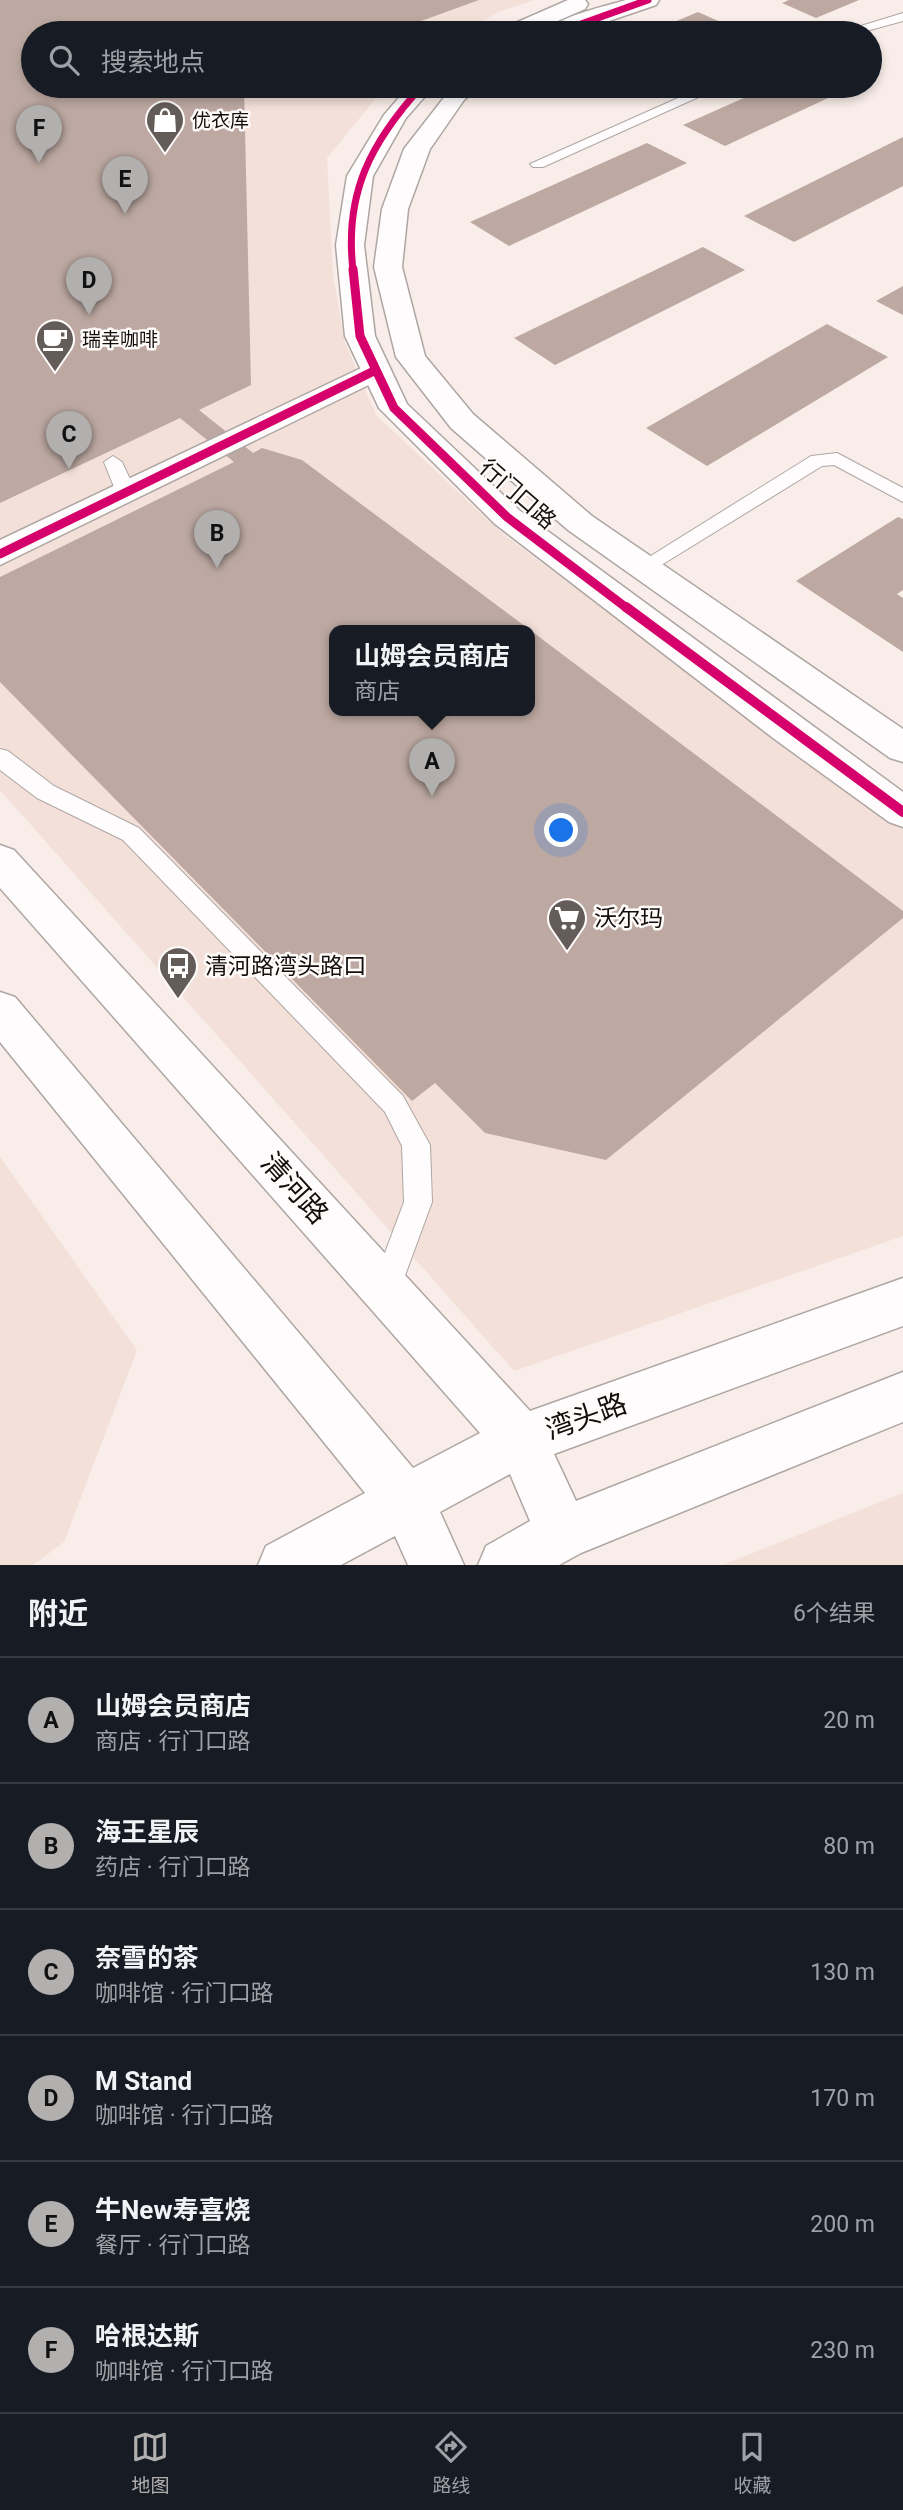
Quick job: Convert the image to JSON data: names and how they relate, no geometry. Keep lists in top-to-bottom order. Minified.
{"streets":{"street":["行门口路","清河路","湾头路"]},"crossings":[["清河路","湾头路"]],"places":{"shop":["优衣库"],"cafe":["瑞幸咖啡"],"supermarket":["沃尔玛"],"bus stop":["清河路湾头路口"]},"page":{"search":"搜索地点","pins":["F","E","D","C","B","A"],"popup":["山姆会员商店","商店"],"heading":["附近","6个结果"],"list":[{"mark":"A","name":"山姆会员商店","note":"商店 · 行门口路","value":"20 m"},{"mark":"B","name":"海王星辰","note":"药店 · 行门口路","value":"80 m"},{"mark":"C","name":"奈雪的茶","note":"咖啡馆 · 行门口路","value":"130 m"},{"mark":"D","name":"M Stand","note":"咖啡馆 · 行门口路","value":"170 m"},{"mark":"E","name":"牛New寿喜烧","note":"餐厅 · 行门口路","value":"200 m"},{"mark":"F","name":"哈根达斯","note":"咖啡馆 · 行门口路","value":"230 m"}],"nav":["地图","路线","收藏"]}}
